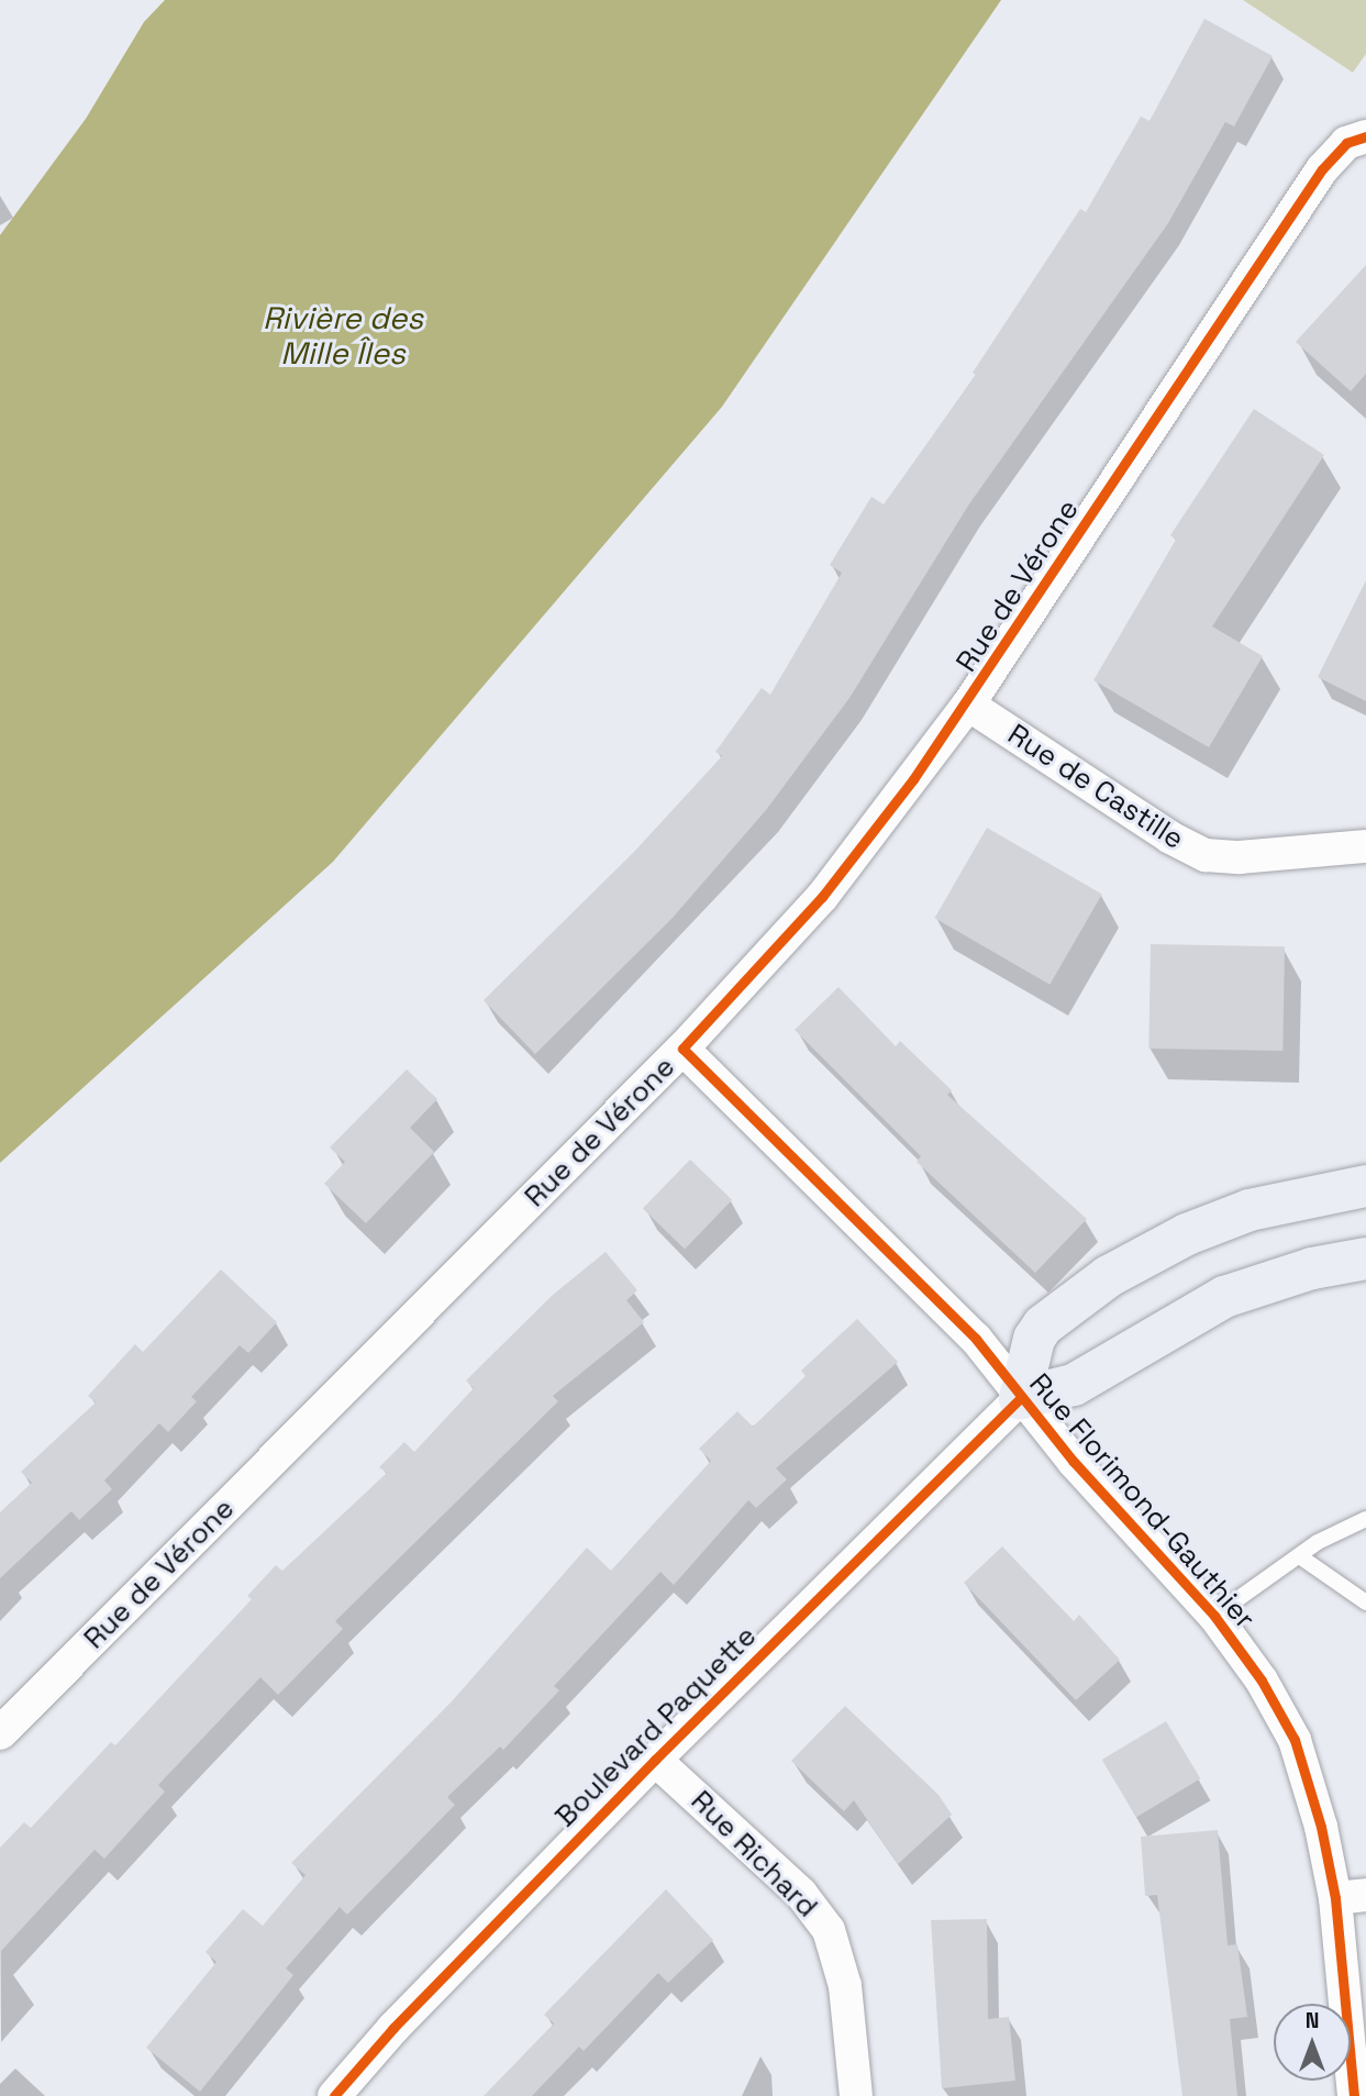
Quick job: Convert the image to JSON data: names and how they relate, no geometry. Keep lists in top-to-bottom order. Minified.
{"streets":{"street":["Rue de Vérone","Rue de Castille","Rue Florimond-Gauthier","Boulevard Paquette","Rue Richard"]},"crossings":[["Rue de Vérone","Rue de Castille"],["Rue de Vérone","Rue Florimond-Gauthier"],["Rue Florimond-Gauthier","Boulevard Paquette"],["Boulevard Paquette","Rue Richard"]],"water":["Rivière des Mille Îles"],"north":"top"}
